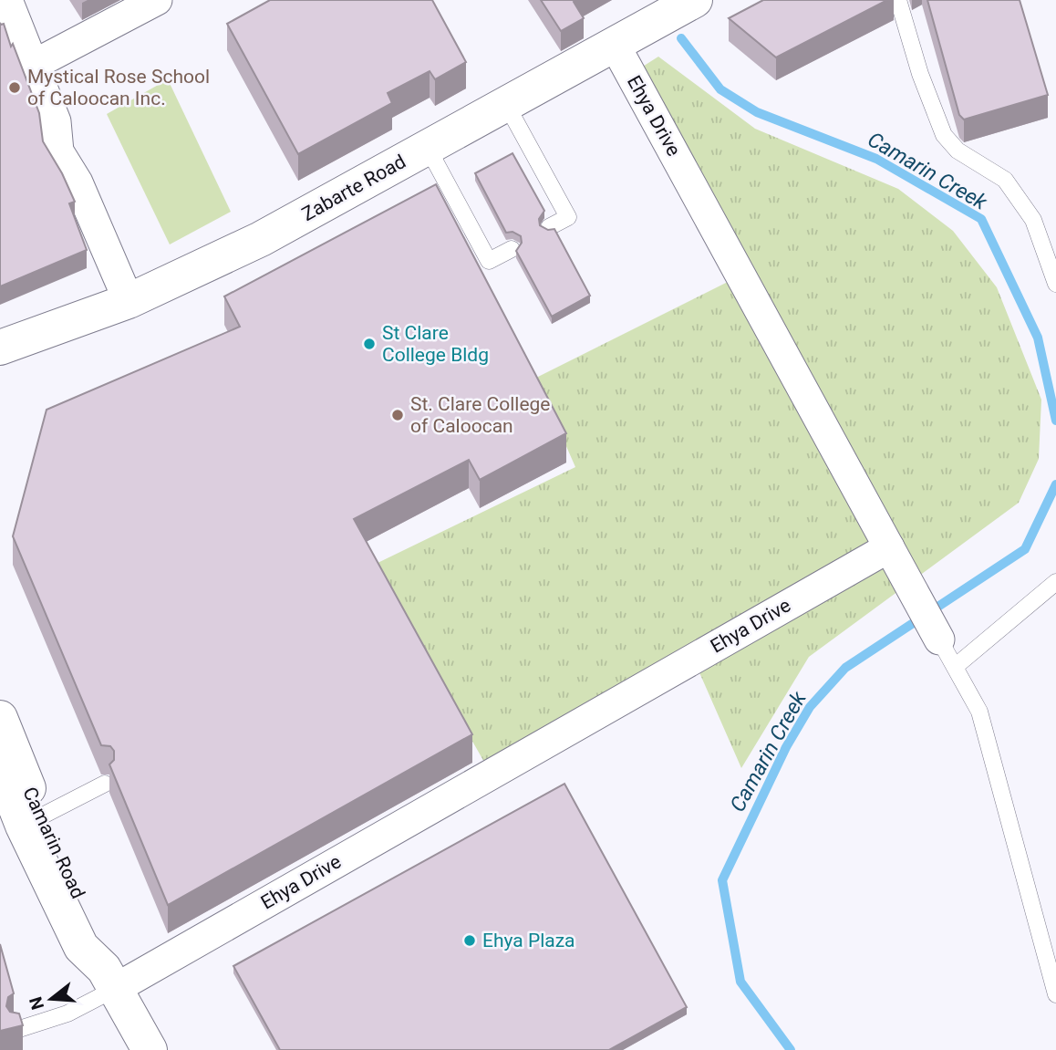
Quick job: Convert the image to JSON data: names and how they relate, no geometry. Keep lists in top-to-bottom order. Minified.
{"streets":{"main road":["Zabarte Road","Camarin Road"],"street":["Ehya Drive"]},"crossings":[["Ehya Drive","Zabarte Road"],["Ehya Drive","Camarin Road"]],"water":["Camarin Creek"],"places":["Mystical Rose School of Caloocan Inc.","St Clare College Bldg","St. Clare College of Caloocan","Ehya Plaza"],"north":"left"}
